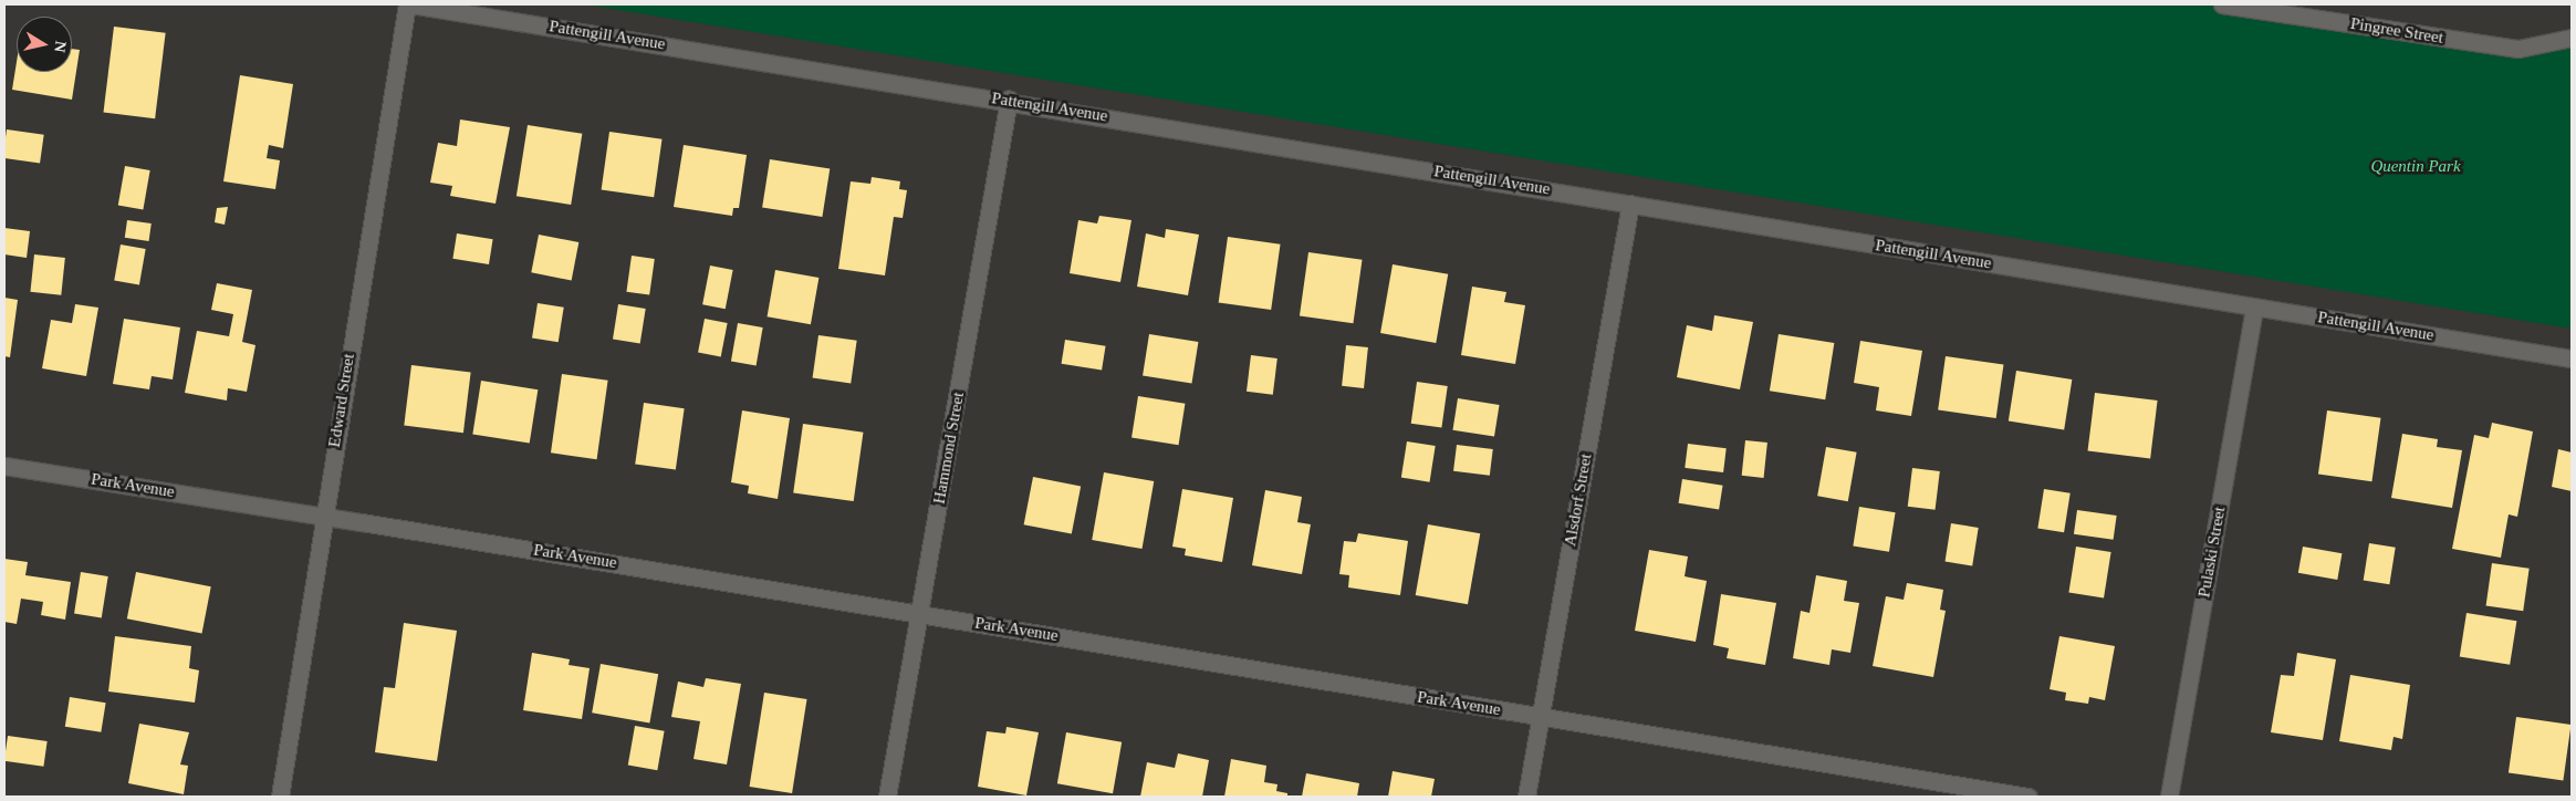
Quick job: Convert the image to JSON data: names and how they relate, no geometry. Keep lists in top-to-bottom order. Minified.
{"streets":{"street":["Pingree Street","Pattengill Avenue","Edward Street","Hammond Street","Park Avenue","Alsdorf Street","Pulaski Street"]},"crossings":[["Pattengill Avenue","Hammond Street"],["Pattengill Avenue","Alsdorf Street"],["Pattengill Avenue","Pulaski Street"],["Edward Street","Park Avenue"],["Hammond Street","Park Avenue"],["Park Avenue","Alsdorf Street"]],"parks":["Quentin Park"],"north":"right"}
